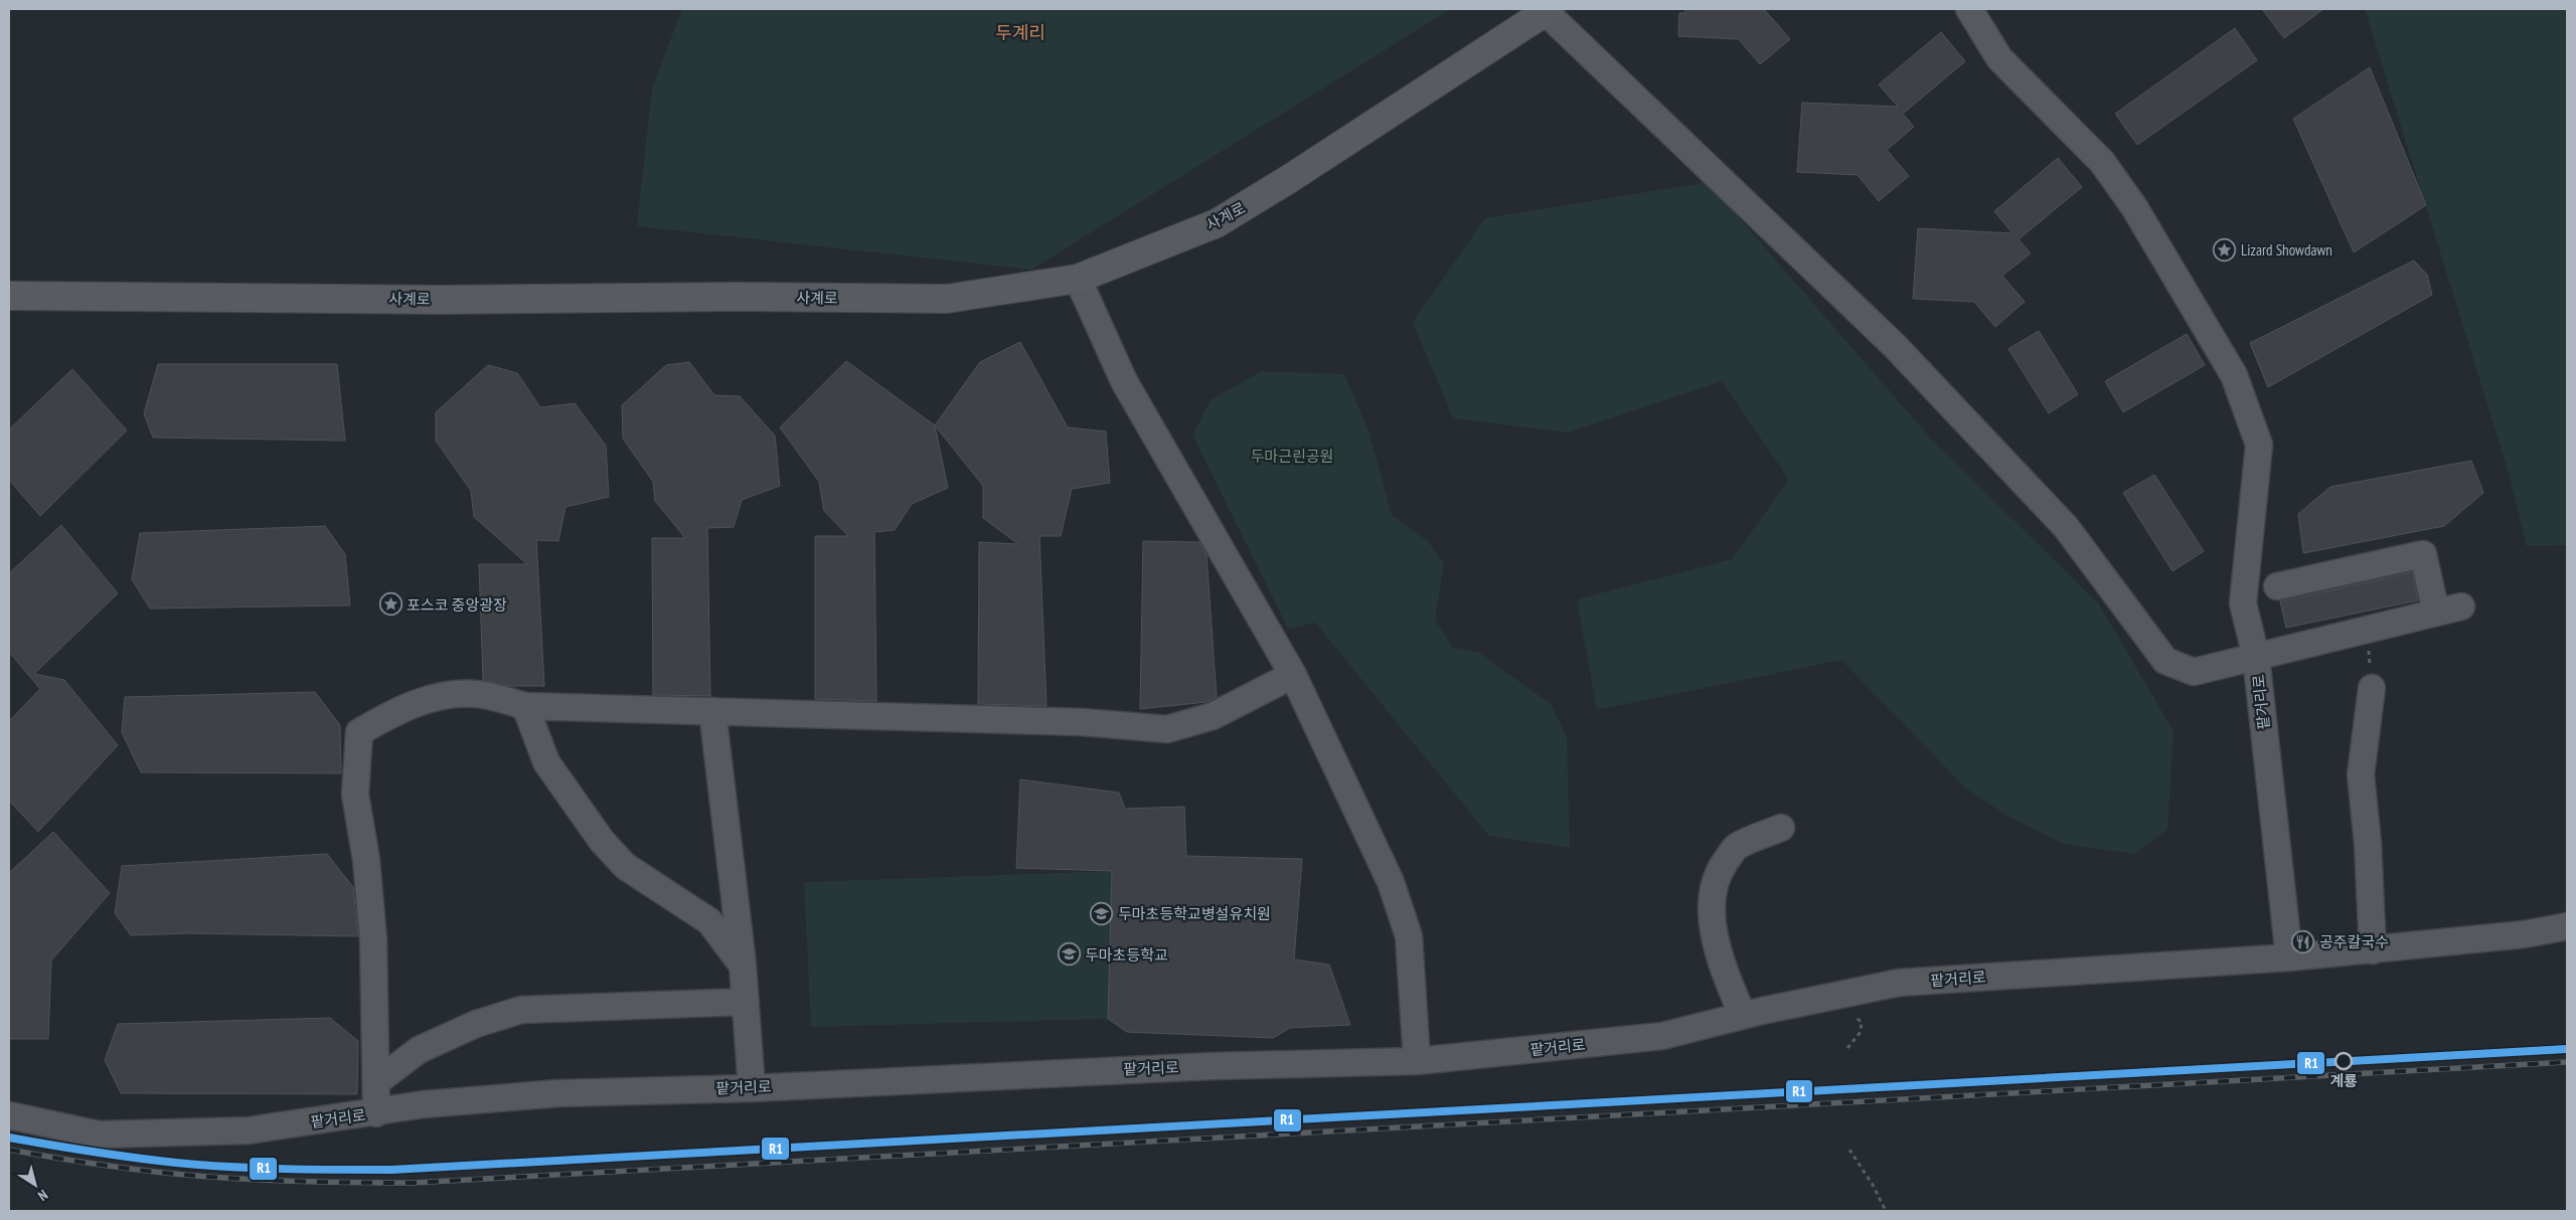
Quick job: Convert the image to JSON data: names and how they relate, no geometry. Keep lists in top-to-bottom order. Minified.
{"streets":{"main road":["사계로"],"street":["팥거리로"]},"districts":["두계리"],"parks":["두마근린공원"],"places":{"place":["Lizard Showdawn","포스코 중앙광장"],"school or university":["두마초등학교병설유치원","두마초등학교"],"restaurant":["공주칼국수"],"other":["계룡"]},"lines":["transit line R1"],"north":"bottom right"}
